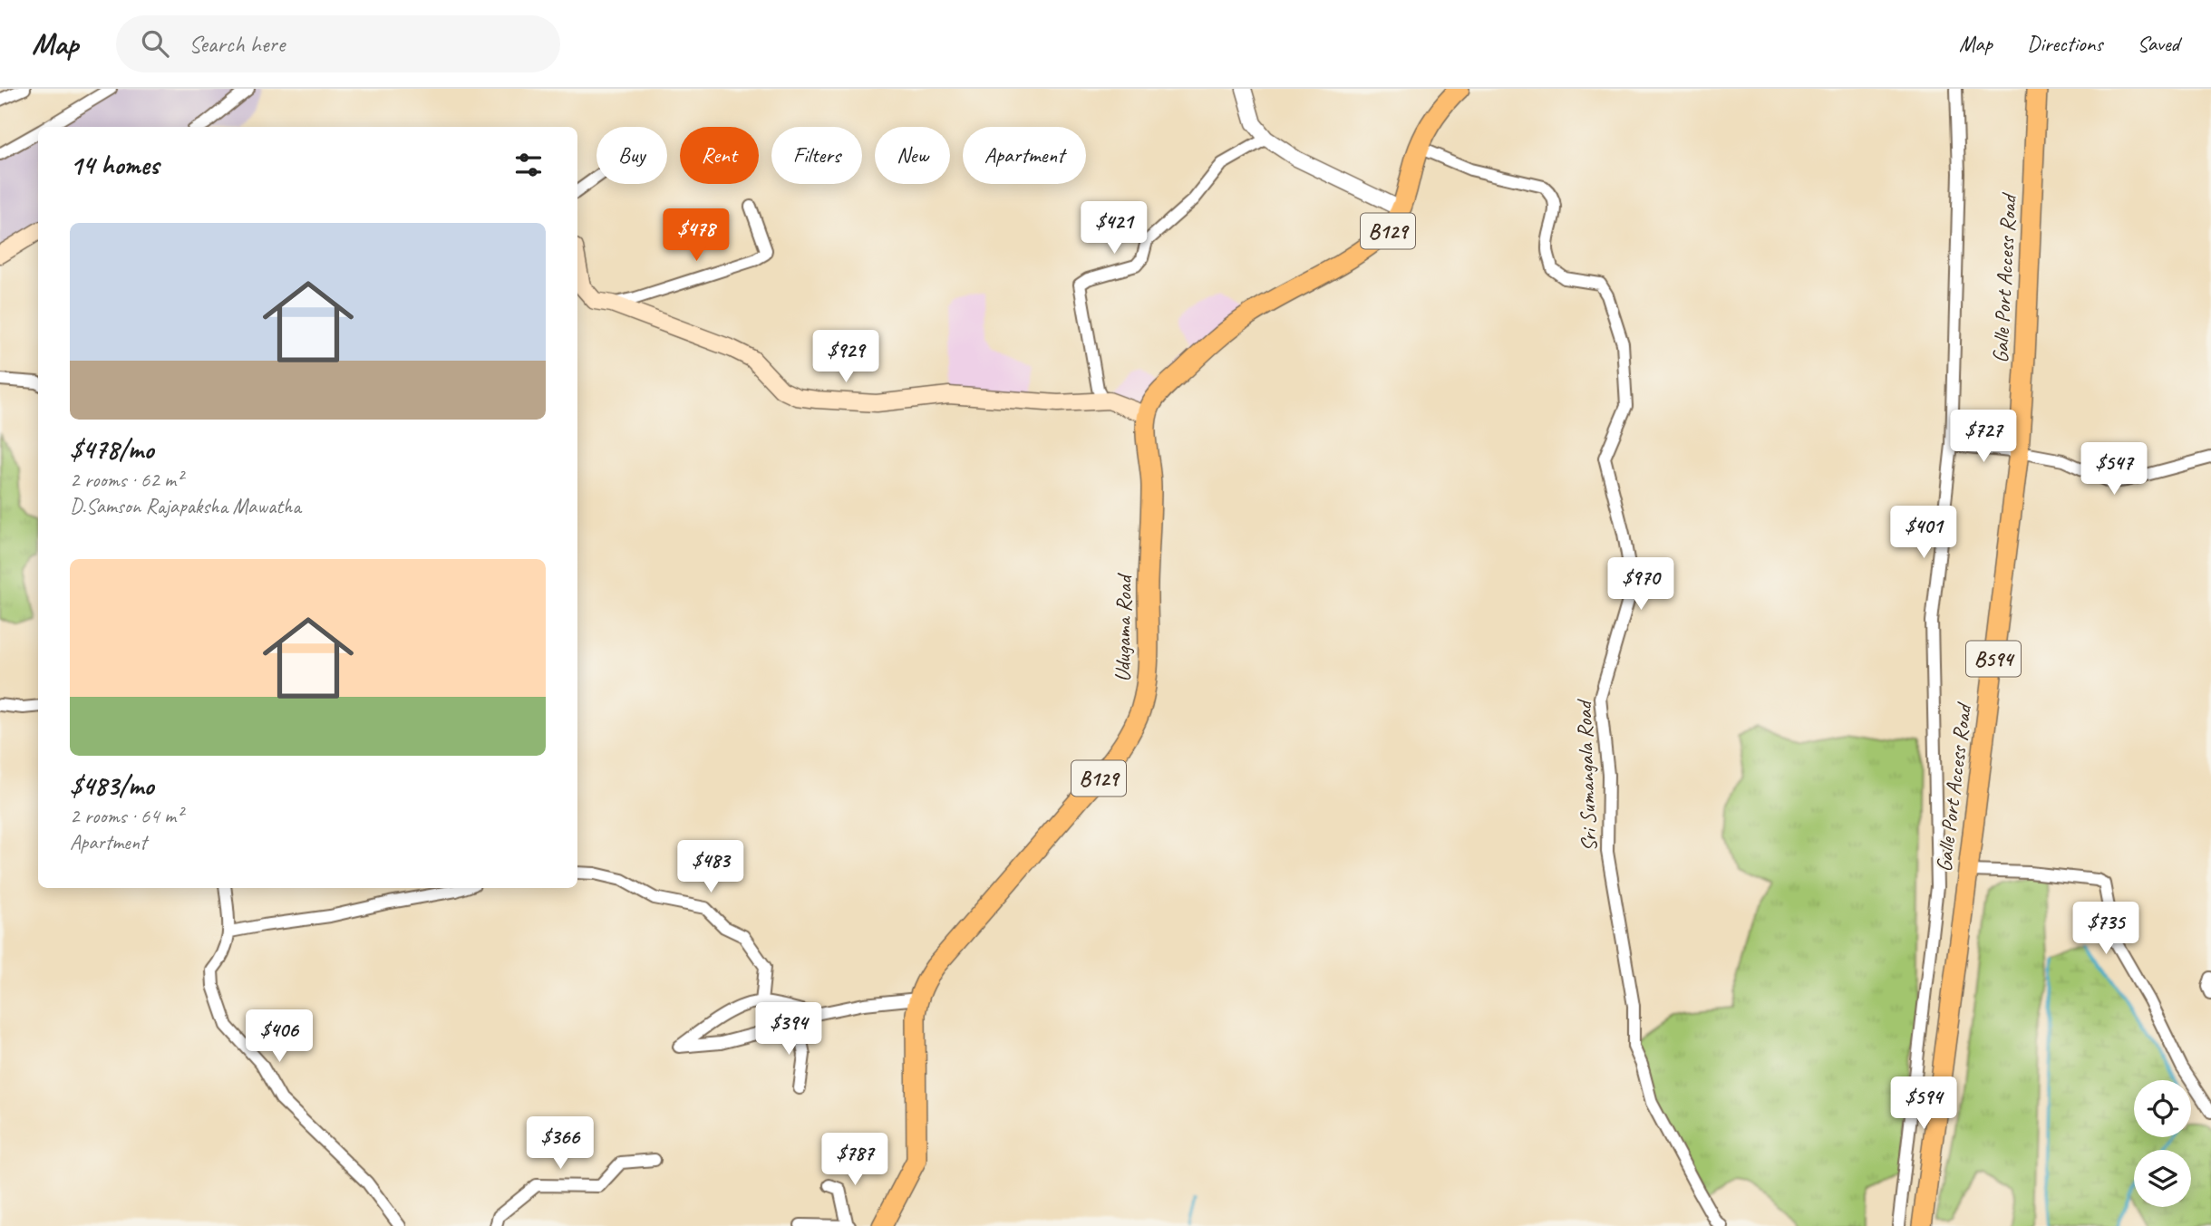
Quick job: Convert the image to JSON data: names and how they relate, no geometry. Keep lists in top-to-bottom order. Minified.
{"streets":{"main road":["B129","Galle Port Access Road","Udugama Road","B594"],"street":["Sri Sumangala Road"]},"crossings":[["B129","Udugama Road"],["B129","Sri Sumangala Road"]],"page":{"header":"Map","search":"Search here","nav":["Map","Directions","Saved"],"chip":["Buy","Rent","Filters","New","Apartment"],"heading":"14 homes","price":["$421","$478","$929","$727","$547","$401","$970","$483","$735","$394","$406","$594","$366","$787"],"list":[{"name":"$478/mo","note":"2 rooms · 62 m² · D.Samson Rajapaksha Mawatha"},{"name":"$483/mo","note":"2 rooms · 64 m² · Apartment"}]}}
